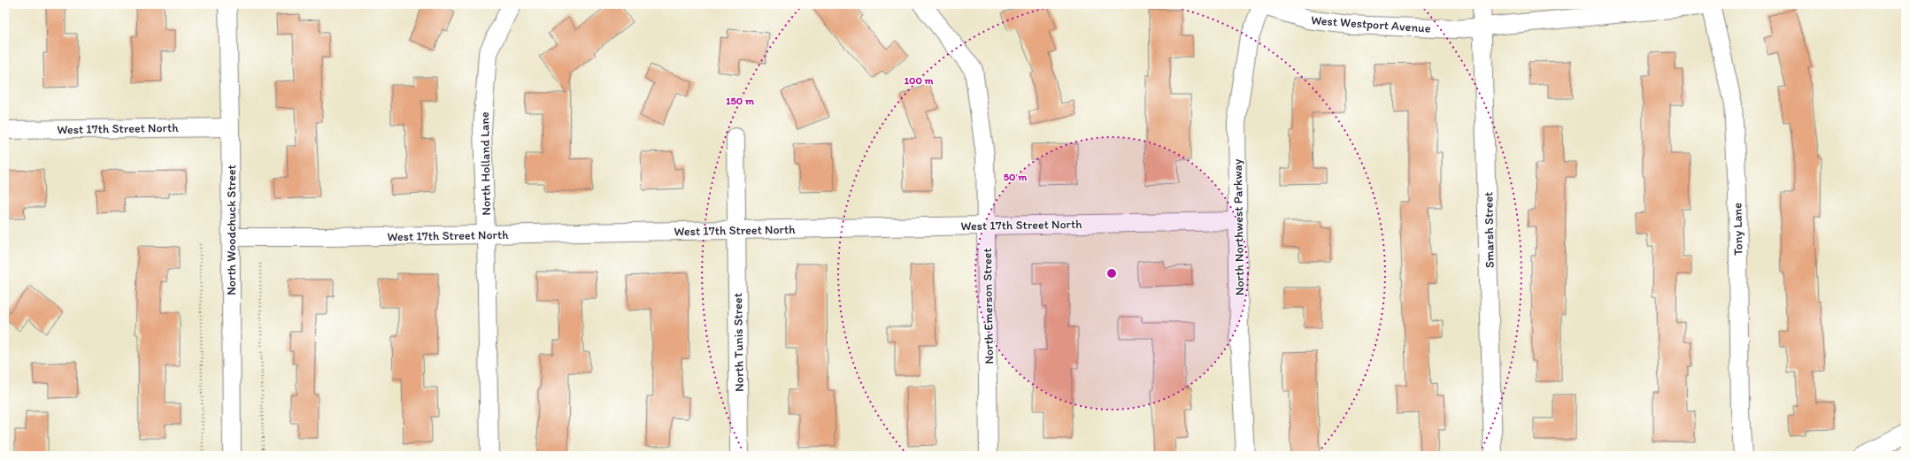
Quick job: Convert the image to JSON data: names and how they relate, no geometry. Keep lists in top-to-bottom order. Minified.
{"streets":{"street":["West Westport Avenue","West 17th Street North","North Holland Lane","North Northwest Parkway","Tony Lane","North Woodchuck Street","Smarsh Street","North Emerson Street","North Tunis Street"]},"crossings":[["West Westport Avenue","North Northwest Parkway"],["West Westport Avenue","Smarsh Street"],["West 17th Street North","North Holland Lane"],["West 17th Street North","North Northwest Parkway"],["West 17th Street North","North Woodchuck Street"],["West 17th Street North","North Emerson Street"],["West 17th Street North","North Tunis Street"]],"rings":["100 m","150 m","50 m"]}
